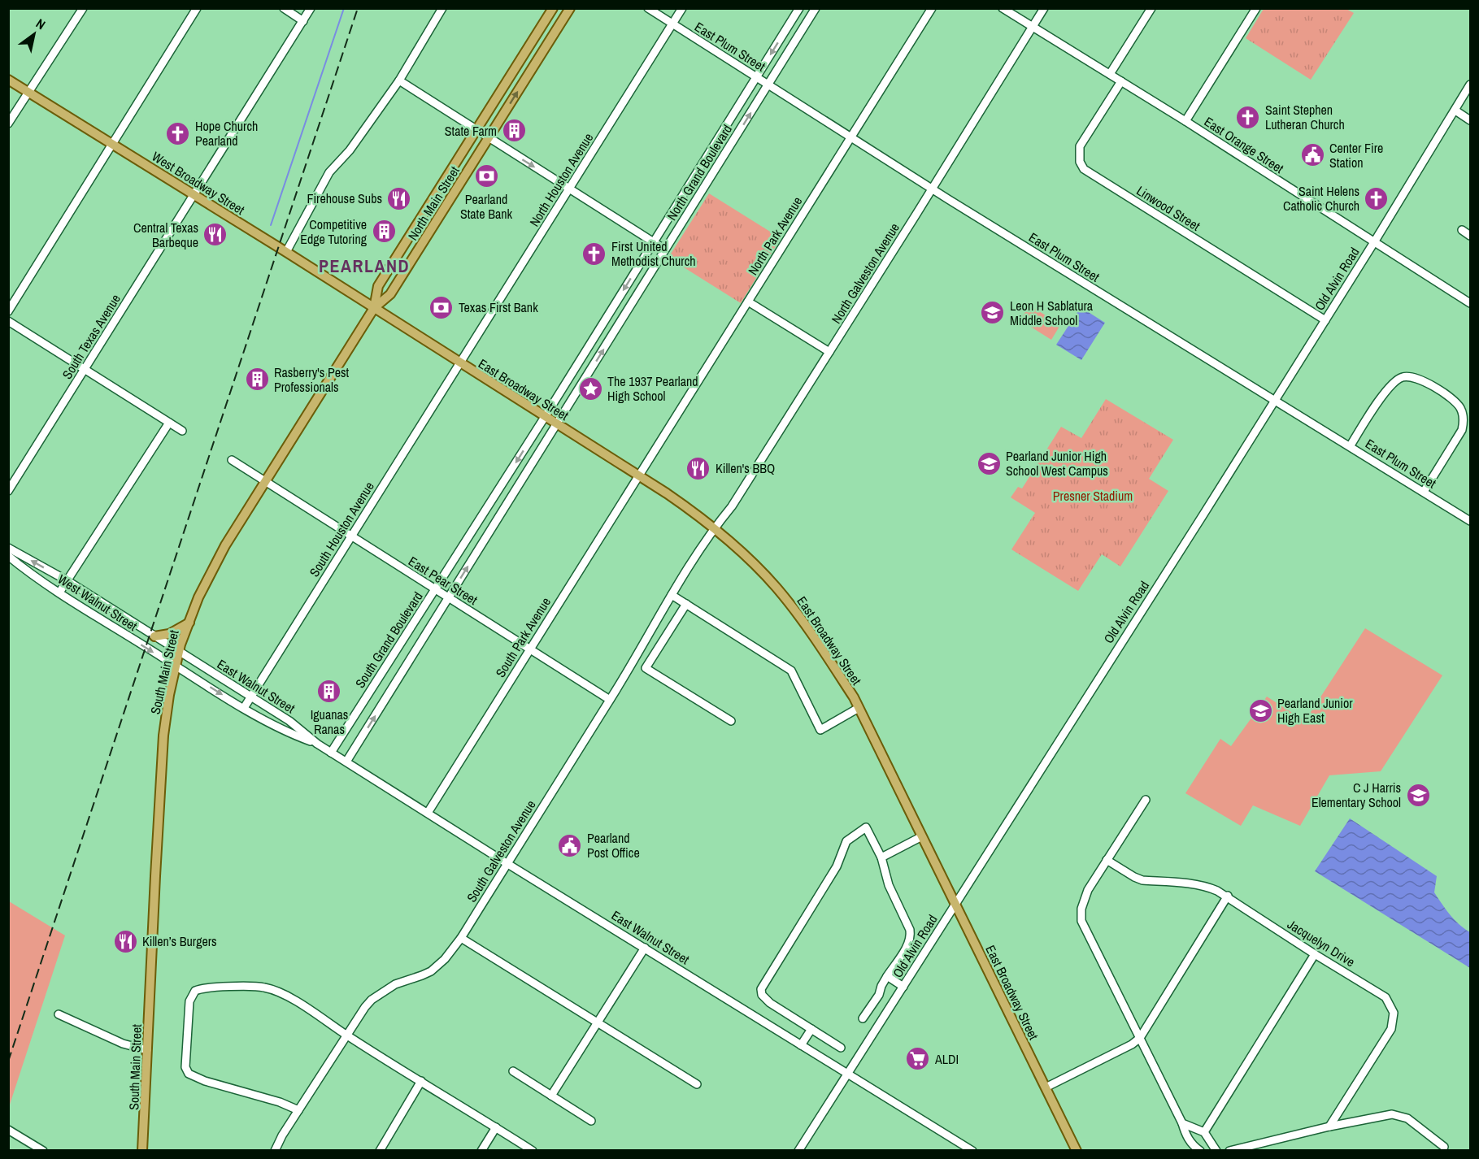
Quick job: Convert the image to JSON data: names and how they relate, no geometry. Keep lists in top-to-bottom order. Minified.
{"streets":{"main road":["West Broadway Street","North Main Street","East Broadway Street","South Main Street"],"street":["East Plum Street","East Orange Street","North Grand Boulevard","North Houston Avenue","Linwood Street","North Park Avenue","North Galveston Avenue","Old Alvin Road","South Texas Avenue","South Houston Avenue","East Pear Street","West Walnut Street","South Park Avenue","South Grand Boulevard","East Walnut Street","South Galveston Avenue","Jacquelyn Drive"]},"crossings":[["East Plum Street","North Grand Boulevard"],["East Plum Street","North Houston Avenue"],["East Plum Street","North Park Avenue"],["East Plum Street","North Galveston Avenue"],["East Plum Street","Old Alvin Road"],["East Orange Street","Linwood Street"],["East Orange Street","North Galveston Avenue"],["East Orange Street","Old Alvin Road"],["North Grand Boulevard","East Broadway Street"],["North Grand Boulevard","South Grand Boulevard"],["North Houston Avenue","East Broadway Street"],["North Houston Avenue","South Houston Avenue"],["West Broadway Street","North Main Street"],["West Broadway Street","South Texas Avenue"],["West Broadway Street","East Broadway Street"],["West Broadway Street","South Main Street"],["North Main Street","East Broadway Street"],["North Main Street","South Main Street"],["Linwood Street","Old Alvin Road"],["North Park Avenue","East Broadway Street"],["North Park Avenue","South Park Avenue"],["North Galveston Avenue","East Broadway Street"],["North Galveston Avenue","South Galveston Avenue"],["Old Alvin Road","East Broadway Street"],["Old Alvin Road","East Walnut Street"],["East Broadway Street","South Houston Avenue"],["East Broadway Street","South Park Avenue"],["East Broadway Street","South Grand Boulevard"],["East Broadway Street","South Main Street"],["East Broadway Street","South Galveston Avenue"],["South Houston Avenue","East Pear Street"],["South Houston Avenue","East Walnut Street"],["East Pear Street","South Park Avenue"],["East Pear Street","South Grand Boulevard"],["East Pear Street","South Main Street"],["East Pear Street","South Galveston Avenue"],["West Walnut Street","South Main Street"],["West Walnut Street","East Walnut Street"],["South Park Avenue","East Walnut Street"],["South Grand Boulevard","East Walnut Street"],["South Main Street","East Walnut Street"],["East Walnut Street","South Galveston Avenue"]],"districts":["PEARLAND"],"parks":["Presner Stadium"],"places":{"church":["Saint Stephen Lutheran Church","Hope Church Pearland","Saint Helens Catholic Church","First United Methodist Church"],"building":["State Farm","Competitive Edge Tutoring","Rasberry's Pest Professionals","Iguanas Ranas"],"public building":["Center Fire Station","Pearland Post Office"],"bank":["Pearland State Bank","Texas First Bank"],"restaurant":["Firehouse Subs","Central Texas Barbeque","Killen's BBQ","Killen’s Burgers"],"school or university":["Leon H Sablatura Middle School","Pearland Junior High School West Campus","Pearland Junior High East","C J Harris Elementary School"],"place":["The 1937 Pearland High School"],"supermarket":["ALDI"]},"north":"top right"}
